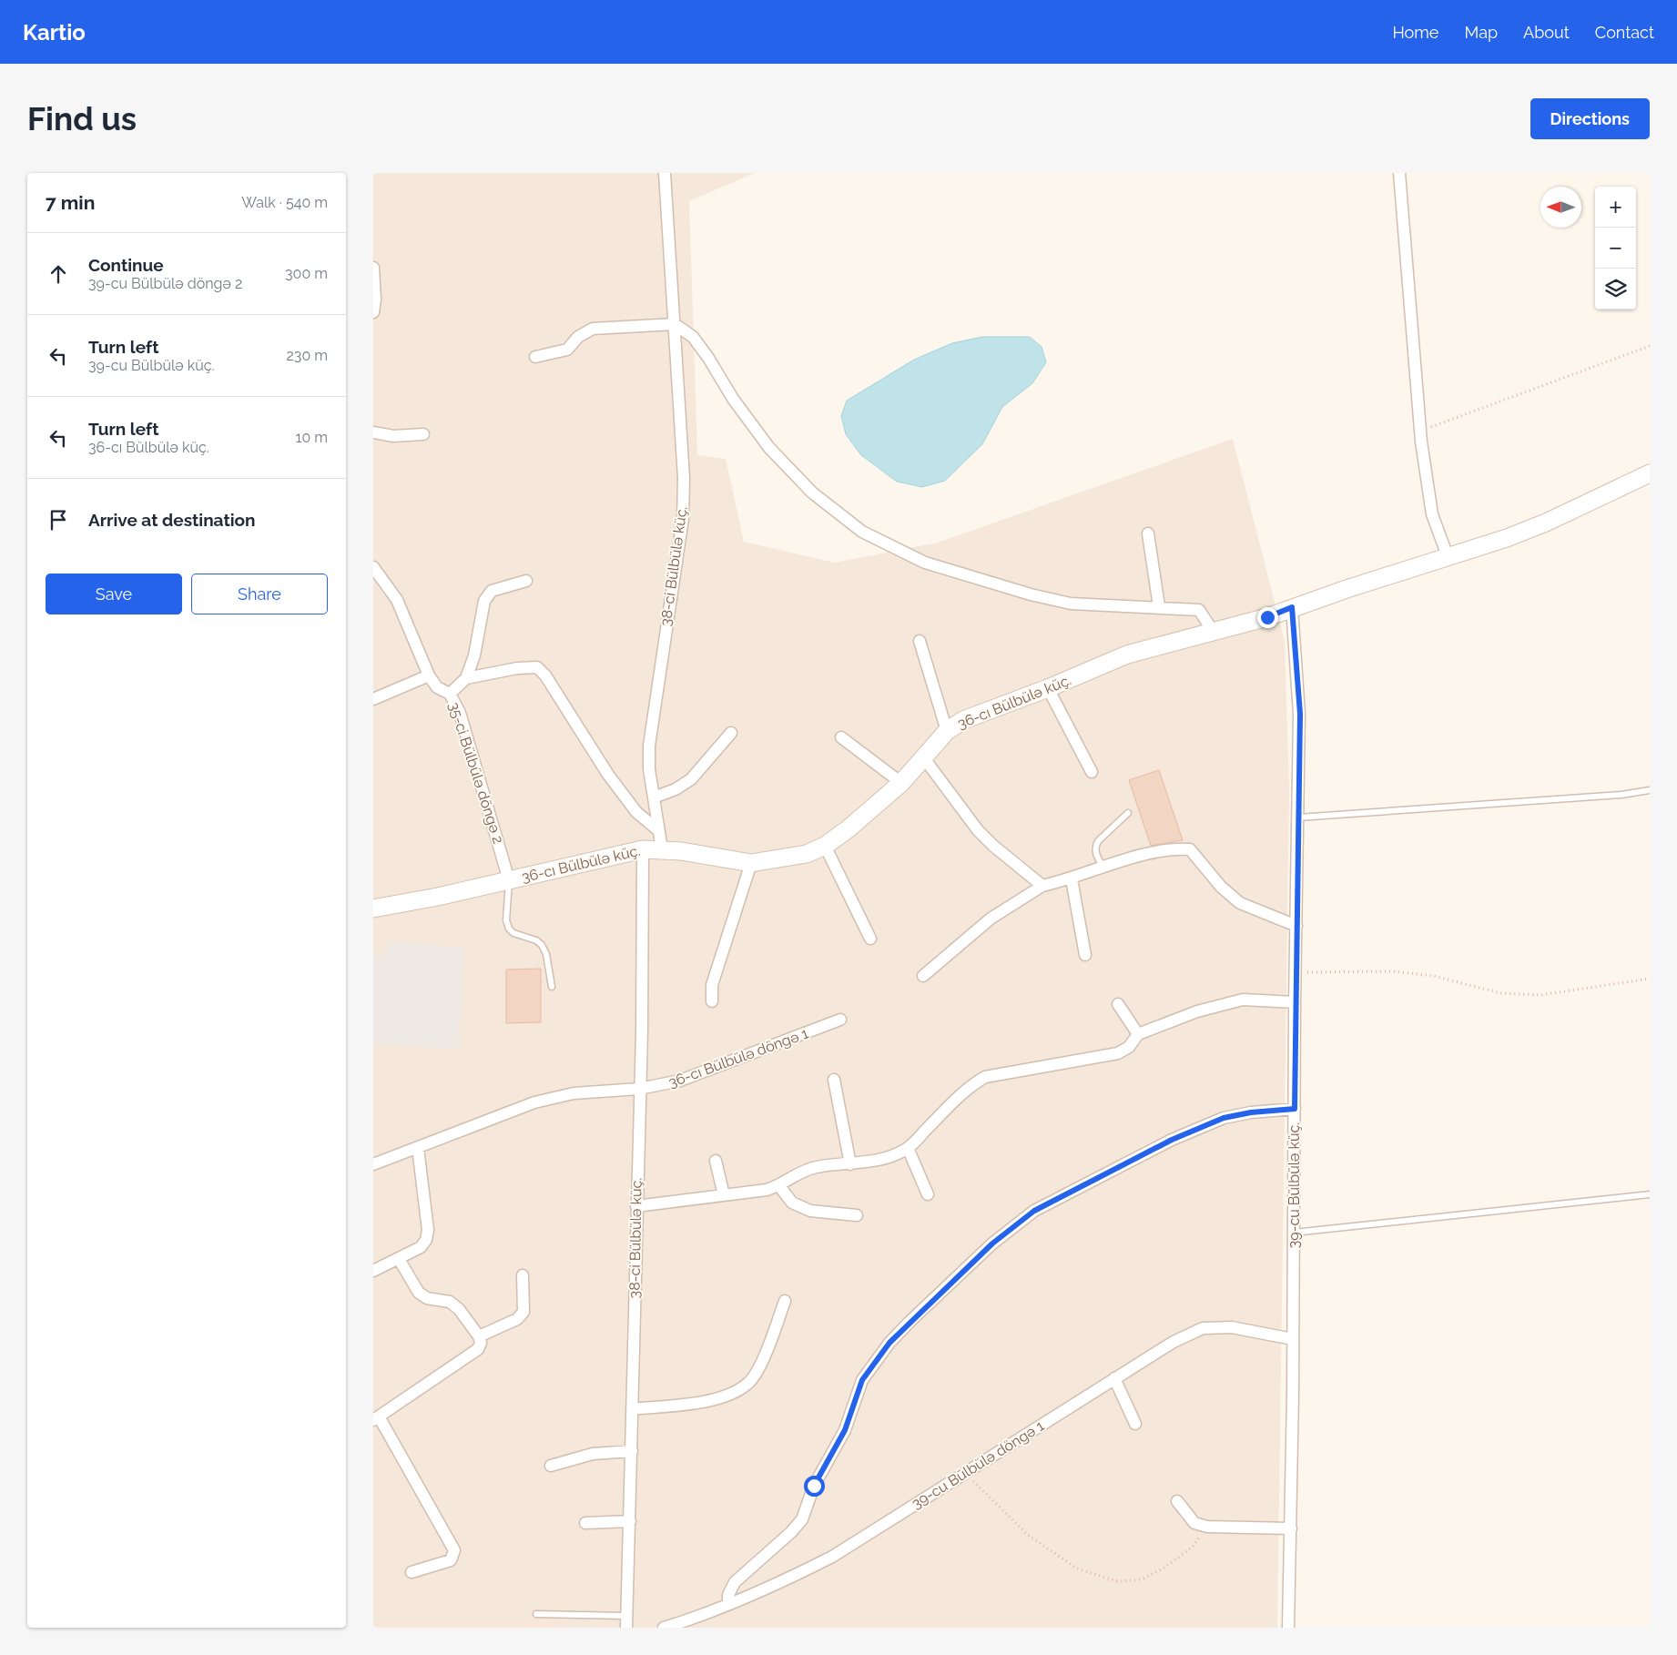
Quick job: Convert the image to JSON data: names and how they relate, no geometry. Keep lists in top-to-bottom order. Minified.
{"streets":{"street":["38-ci Bülbülə küç.","36-cı Bülbülə küç.","35-ci Bülbülə döngə 2","36-cı Bülbülə döngə 1","39-cu Bülbülə küç.","39-cu Bülbülə döngə 1"]},"crossings":[["38-ci Bülbülə küç.","36-cı Bülbülə küç."],["38-ci Bülbülə küç.","36-cı Bülbülə döngə 1"],["36-cı Bülbülə küç.","35-ci Bülbülə döngə 2"],["36-cı Bülbülə küç.","39-cu Bülbülə küç."],["39-cu Bülbülə küç.","39-cu Bülbülə döngə 1"]],"north":"left","page":{"header":"Kartio","nav":["Home","Map","About","Contact"],"buttons":["Directions",["Save","Share"]],"title":"Find us","heading":["7 min","Walk · 540 m"],"map_buttons":["+","−"],"list":[["Continue","39-cu Bülbülə döngə 2","300 m"],["Turn left","39-cu Bülbülə küç.","230 m"],["Turn left","36-cı Bülbülə küç.","10 m"],"Arrive at destination"]}}
